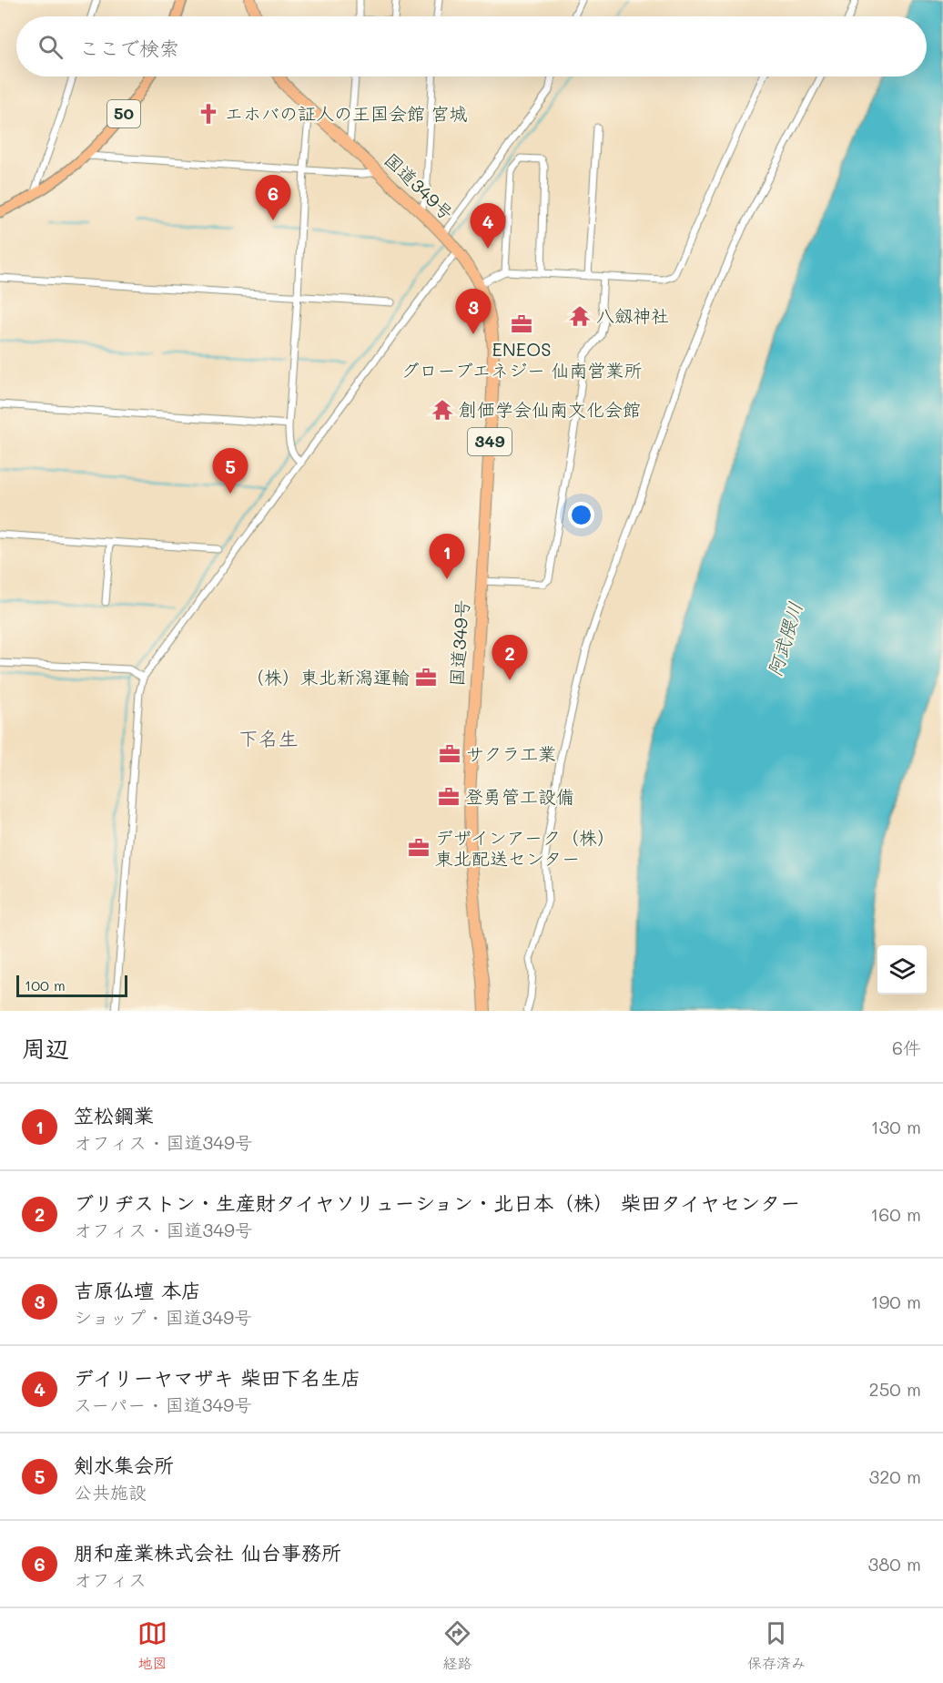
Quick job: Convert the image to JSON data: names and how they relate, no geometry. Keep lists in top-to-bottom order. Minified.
{"streets":{"highway":["国道349号","349"],"main road":["50"]},"districts":["下名生"],"water":["阿武隈川"],"places":{"church":["エホバの証人の王国会館 宮城"],"temple":["八劔神社","創価学会仙南文化会館"],"office":["ENEOS グローブエネジー 仙南営業所","（株）東北新潟運輸","サクラ工業","登勇管工設備","デザインアーク（株） 東北配送センター"]},"scale_bar":"100 m","page":{"search":"ここで検索","pins":["6","4","3","5","1","2"],"scale":"100 m","heading":["周辺","6件"],"list":[{"mark":"1","name":"笠松鋼業","note":"オフィス · 国道349号","value":"130 m"},{"mark":"2","name":"ブリヂストン・生産財タイヤソリューション・北日本（株） 柴田タイヤセンター","note":"オフィス · 国道349号","value":"160 m"},{"mark":"3","name":"吉原仏壇 本店","note":"ショップ · 国道349号","value":"190 m"},{"mark":"4","name":"デイリーヤマザキ 柴田下名生店","note":"スーパー · 国道349号","value":"250 m"},{"mark":"5","name":"剣水集会所","note":"公共施設","value":"320 m"},{"mark":"6","name":"朋和産業株式会社 仙台事務所","note":"オフィス","value":"380 m"}],"nav":["地図","経路","保存済み"]}}
